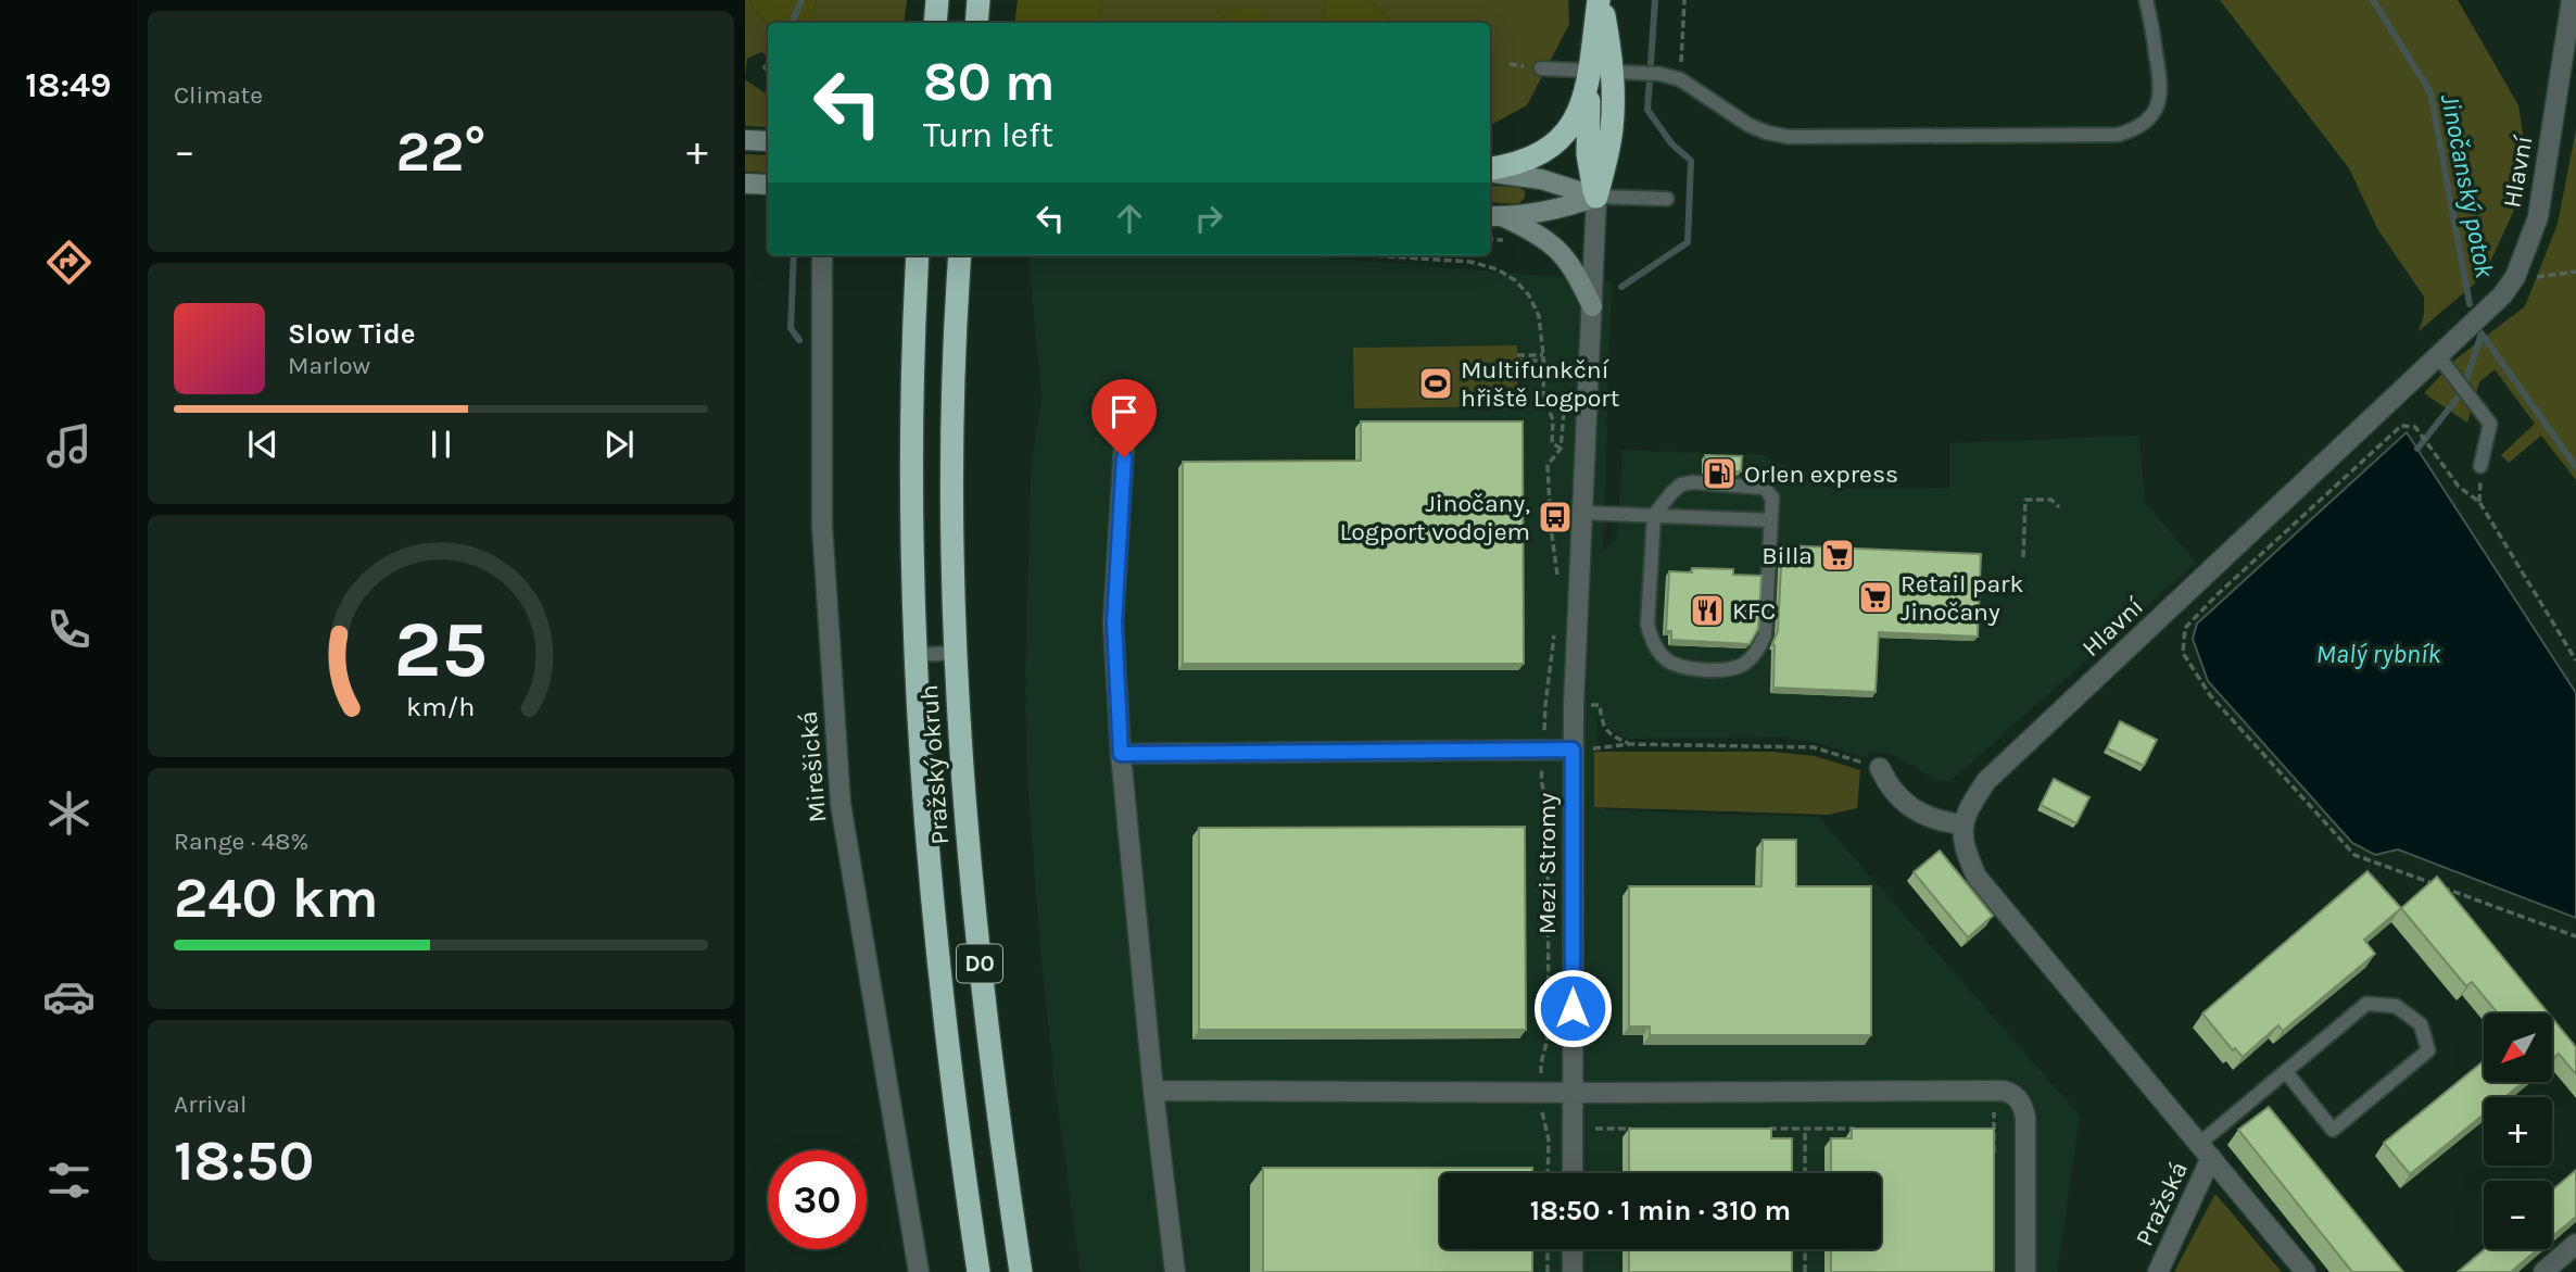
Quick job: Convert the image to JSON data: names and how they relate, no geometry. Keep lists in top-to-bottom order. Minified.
{"streets":{"highway":["Pražský okruh","D0"],"street":["Hlavní","Mirešická","Mezi Stromy","Pražská"]},"water":["Jinočanský potok","Malý rybník"],"places":{"sports":["Multifunkční hřiště Logport"],"fuel station":["Orlen express"],"bus stop":["Jinočany, Logport vodojem"],"supermarket":["Billa","Retail park Jinočany"],"restaurant":["KFC"]},"north":"bottom left","page":{"tabs":"18:49","tile":["Climate",["Range · 48%","240 km"],["Arrival","18:50"]],"turn":["80 m","Turn left"],"heat":["−","22°","+"],"song":["Slow Tide","Marlow"],"map_buttons":["+","−"],"limit":"30","trip":"18:50 · 1 min · 310 m","gauge":["25","km/h"]}}
